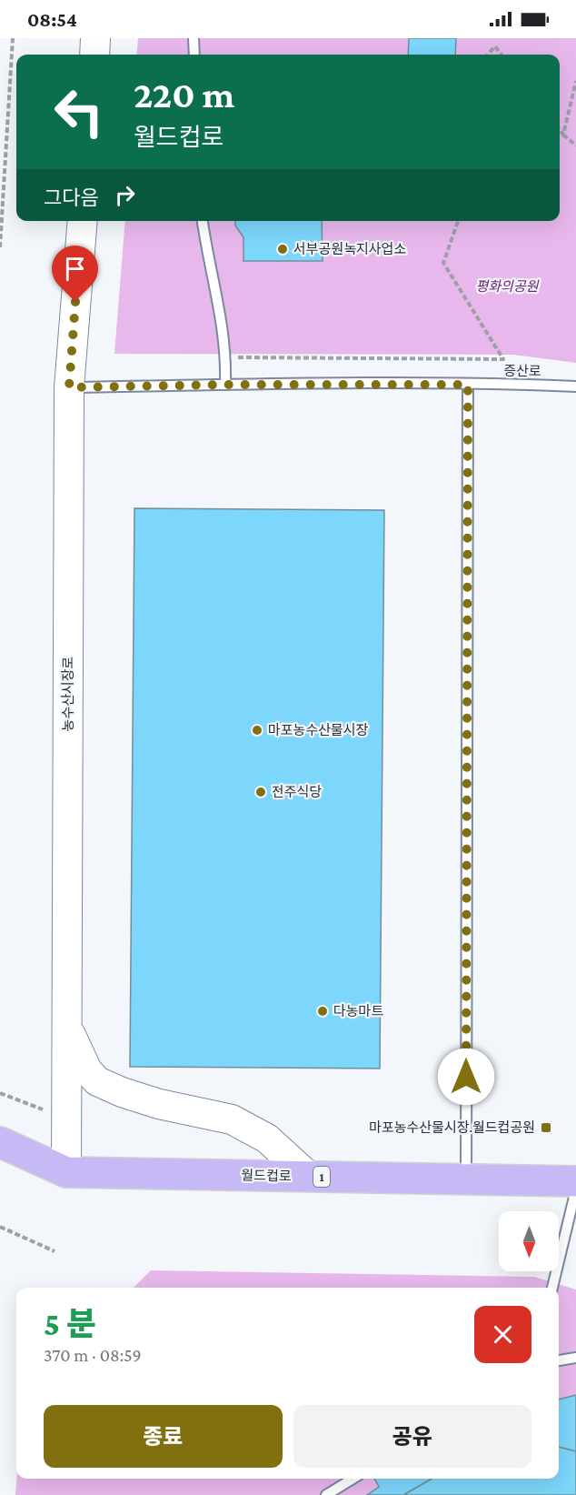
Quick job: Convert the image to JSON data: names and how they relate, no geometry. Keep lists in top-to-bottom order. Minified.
{"streets":{"main road":["농수산시장로","월드컵로","1"],"lane":["증산로"]},"crossings":[["농수산시장로","월드컵로"]],"parks":["평화의공원"],"places":{"other":["서부공원녹지사업소","마포농수산물시장","전주식당","다농마트"],"transit":["마포농수산물시장.월드컵공원"]},"north":"bottom","page":{"status":"08:54","turn":["220 m","월드컵로"],"then":"그다음","heading":["5 분","370 m · 08:59"],"buttons":["종료","공유"]}}
